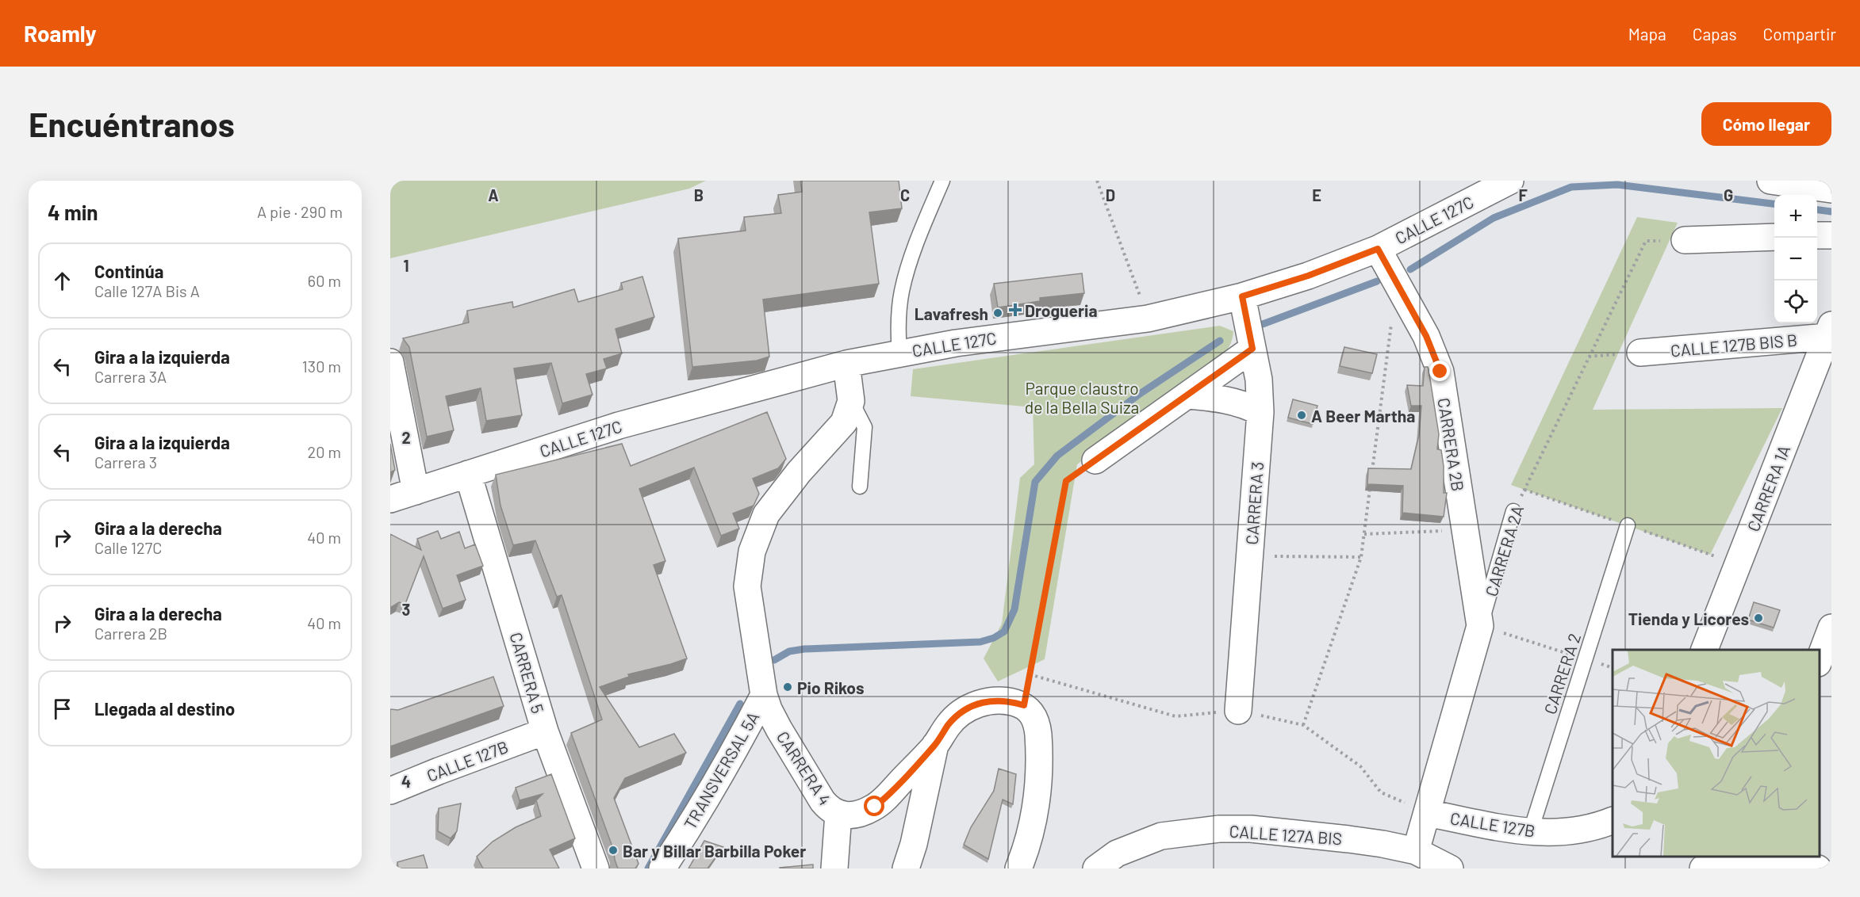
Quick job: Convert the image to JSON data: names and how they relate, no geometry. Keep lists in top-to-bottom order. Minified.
{"streets":{"street":["CALLE 127C","CALLE 127B BIS B","CARRERA 2B","CARRERA 1A","CARRERA 3","CARRERA 2A","CARRERA 5","CALLE 127B","CARRERA 4","TRANSVERSAL 5A","CALLE 127A BIS"],"lane":["CARRERA 2"]},"crossings":[["CALLE 127C","CARRERA 2B"],["CALLE 127C","CARRERA 3"],["CALLE 127C","CARRERA 5"],["CALLE 127B BIS B","CARRERA 1A"],["CARRERA 2B","CARRERA 2A"],["CARRERA 2A","CALLE 127B"],["CARRERA 2A","CALLE 127A BIS"],["CARRERA 5","CALLE 127B"],["CARRERA 2","CALLE 127B"],["CARRERA 4","TRANSVERSAL 5A"]],"parks":["Parque claustro de la Bella Suiza"],"places":{"health":["Drogueria"],"other":["Lavafresh","A Beer Martha","Tienda y Licores","Pio Rikos","Bar y Billar Barbilla Poker"]},"page":{"header":"Roamly","nav":["Mapa","Capas","Compartir"],"buttons":"Cómo llegar","title":"Encuéntranos","heading":["4 min","A pie · 290 m"],"map_buttons":["+","−"],"list":[["Continúa","Calle 127A Bis A","60 m"],["Gira a la izquierda","Carrera 3A","130 m"],["Gira a la izquierda","Carrera 3","20 m"],["Gira a la derecha","Calle 127C","40 m"],["Gira a la derecha","Carrera 2B","40 m"],"Llegada al destino"]},"grid":{"columns":["A","B","C","D","E","F","G"],"rows":["1","2","3","4"]}}
